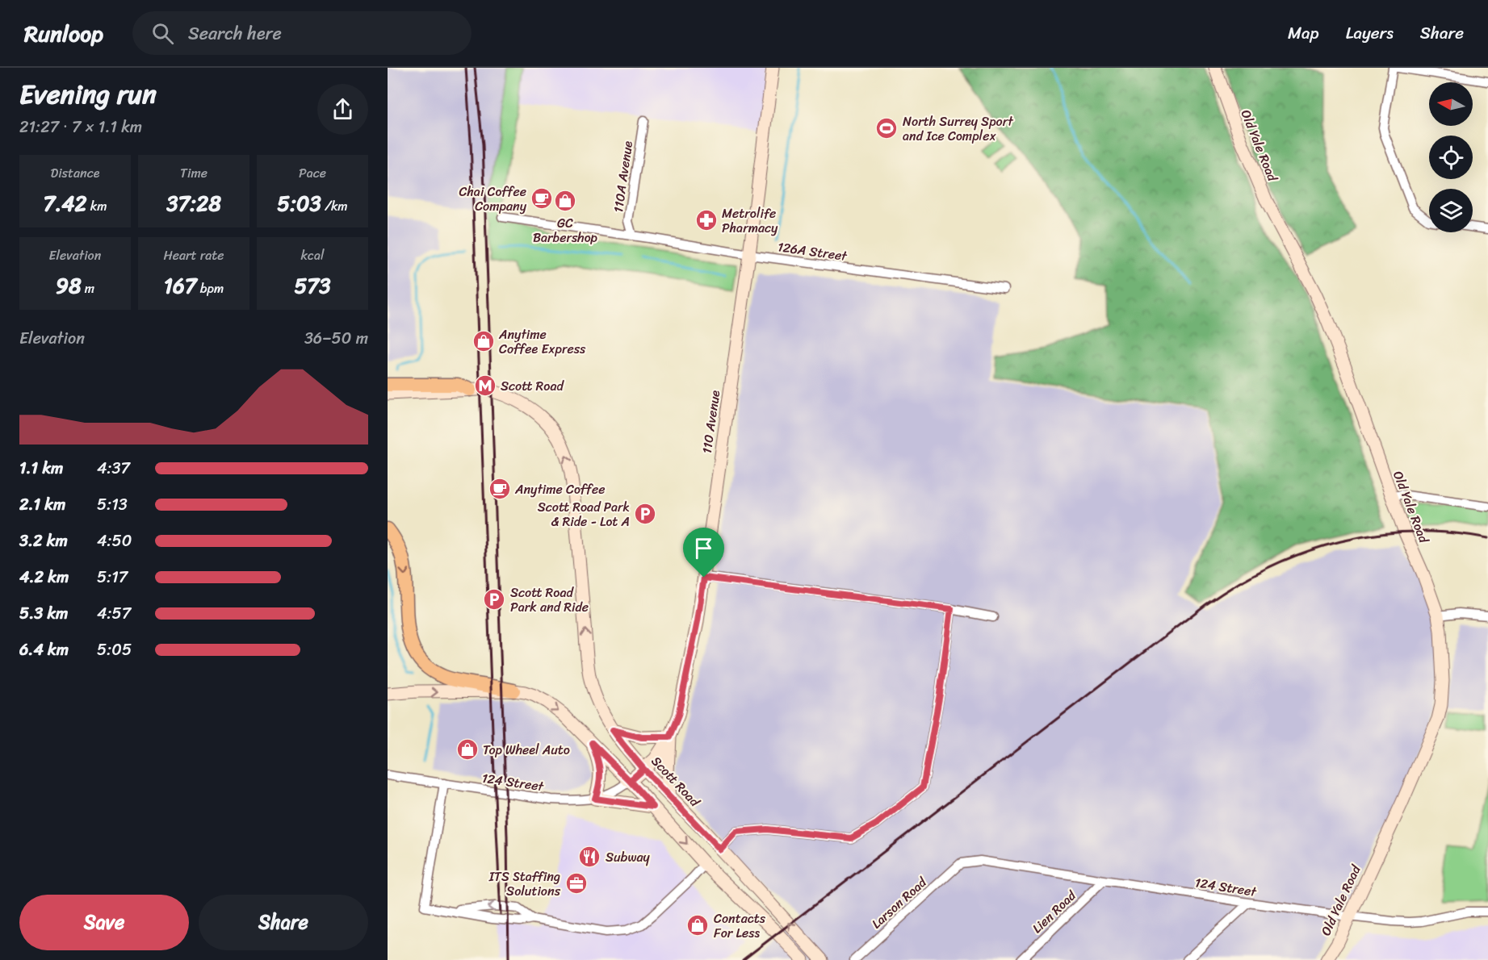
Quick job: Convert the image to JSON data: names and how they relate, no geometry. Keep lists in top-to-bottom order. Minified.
{"streets":{"main road":["Old Yale Road","110 Avenue","Scott Road"],"street":["110A Avenue","126A Street","124 Street","Larson Road","Lien Road"]},"crossings":[["Old Yale Road","124 Street"],["110A Avenue","126A Street"],["126A Street","110 Avenue"],["110 Avenue","Scott Road"],["110 Avenue","124 Street"],["124 Street","Larson Road"],["124 Street","Lien Road"]],"one_way":["Scott Road"],"places":{"sports":["North Surrey Sport and Ice Complex"],"cafe":["Chai Coffee Company","Anytime Coffee"],"shop":["GC Barbershop","Anytime Coffee Express","Top Wheel Auto","Contacts For Less"],"pharmacy":["Metrolife Pharmacy"],"metro station":["Scott Road"],"parking":["Scott Road Park & Ride - Lot A","Scott Road Park and Ride"],"restaurant":["Subway"],"office":["ITS Staffing Solutions"]},"north":"left","page":{"header":"Runloop","search":"Search here","nav":["Map","Layers","Share"],"heading":["Evening run","21:27 · 7 × 1.1 km"],"stats":[["Distance","7.42 km"],["Time","37:28"],["Pace","5:03 /km"],["Elevation","98 m"],["Heart rate","167 bpm"],["kcal","573"]],"chart":["Elevation","36–50 m"],"list":[{"name":"1.1 km","note":"4:37"},{"name":"2.1 km","note":"5:13"},{"name":"3.2 km","note":"4:50"},{"name":"4.2 km","note":"5:17"},{"name":"5.3 km","note":"4:57"},{"name":"6.4 km","note":"5:05"}],"buttons":["Save","Share"]}}
